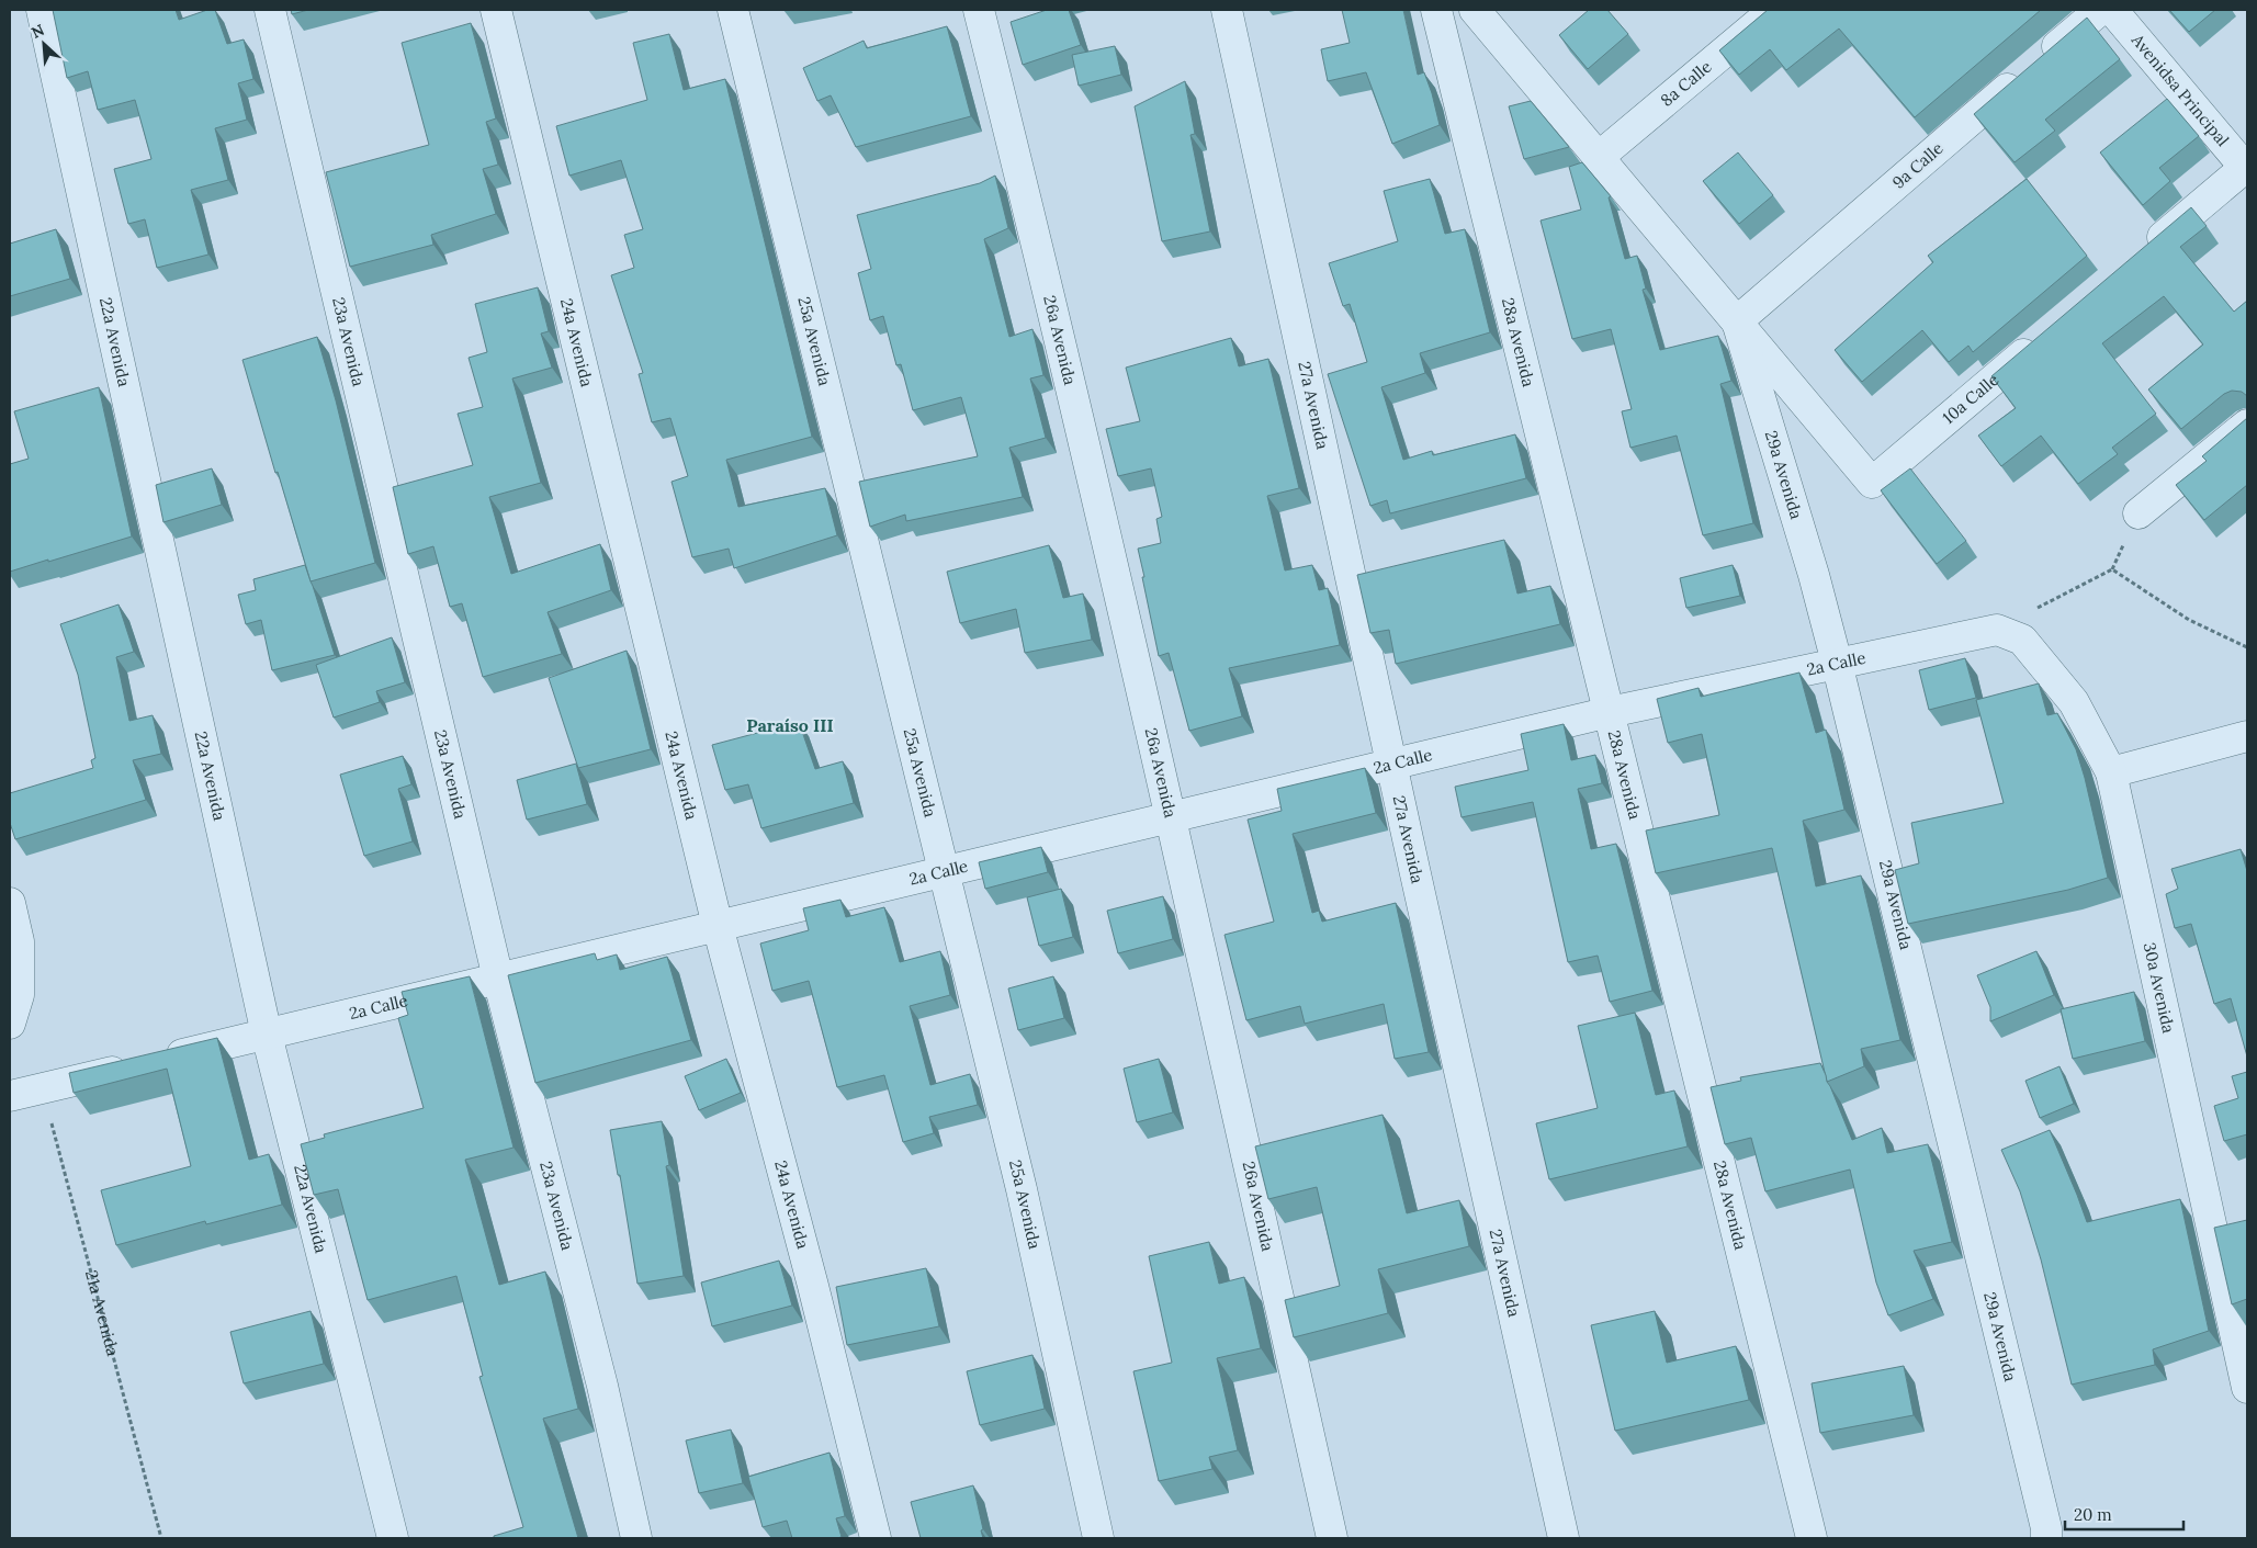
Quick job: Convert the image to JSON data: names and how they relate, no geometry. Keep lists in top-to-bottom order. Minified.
{"streets":{"street":["8a Calle","Avenidsa Principal","9a Calle","26a Avenida","22a Avenida","25a Avenida","23a Avenida","28a Avenida","24a Avenida","10a Calle","27a Avenida","29a Avenida","2a Calle","30a Avenida"],"path":["21a Avenida"]},"crossings":[["9a Calle","10a Calle"],["9a Calle","29a Avenida"],["26a Avenida","2a Calle"],["22a Avenida","2a Calle"],["25a Avenida","2a Calle"],["23a Avenida","2a Calle"],["28a Avenida","2a Calle"],["24a Avenida","2a Calle"],["10a Calle","29a Avenida"],["27a Avenida","2a Calle"],["29a Avenida","2a Calle"],["2a Calle","30a Avenida"],["2a Calle","21a Avenida"]],"districts":["Paraíso III"],"scale_bar":"20 m","north":"top left"}
